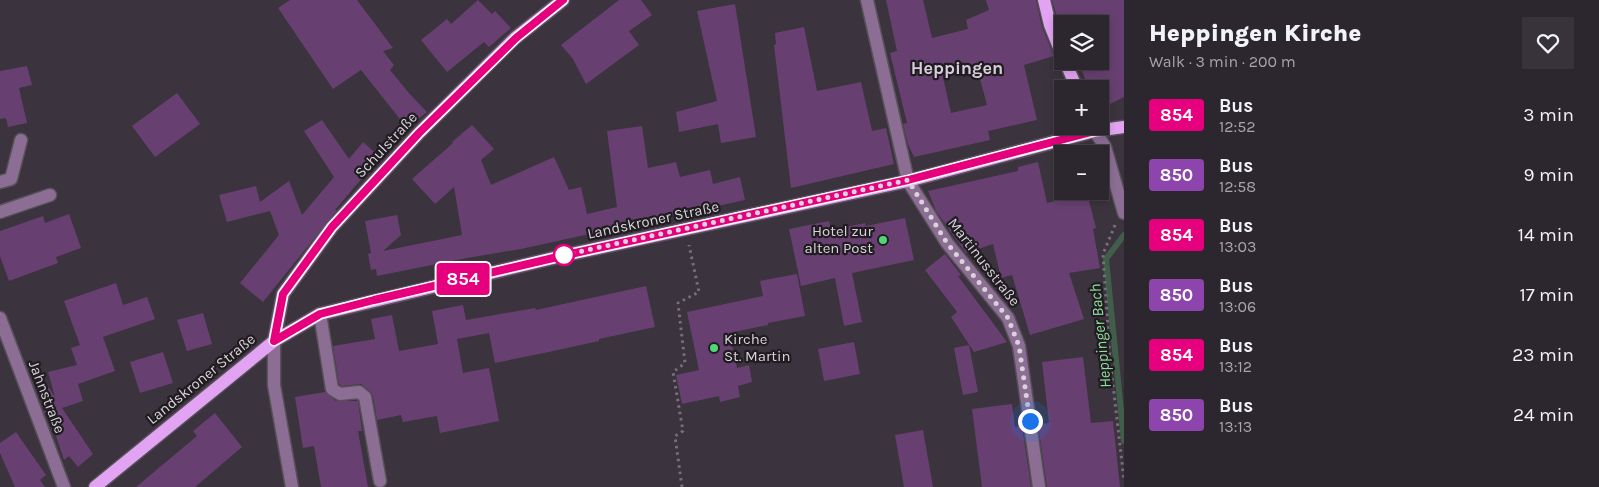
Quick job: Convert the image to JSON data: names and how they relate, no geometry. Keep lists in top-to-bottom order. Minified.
{"streets":{"main road":["Schulstraße","Landskroner Straße"],"street":["Martinusstraße","Jahnstraße"]},"crossings":[["Schulstraße","Landskroner Straße"],["Landskroner Straße","Martinusstraße"]],"districts":["Heppingen"],"water":["Heppinger Bach"],"places":["Hotel zur alten Post","Kirche St. Martin"],"lines":["bus line 854"],"page":{"on_map":"854","heading":["Heppingen Kirche","Walk · 3 min · 200 m"],"map_buttons":["+","−"],"list":[{"mark":"854","name":"Bus","note":"12:52","value":"3 min"},{"mark":"850","name":"Bus","note":"12:58","value":"9 min"},{"mark":"854","name":"Bus","note":"13:03","value":"14 min"},{"mark":"850","name":"Bus","note":"13:06","value":"17 min"},{"mark":"854","name":"Bus","note":"13:12","value":"23 min"},{"mark":"850","name":"Bus","note":"13:13","value":"24 min"}]}}
